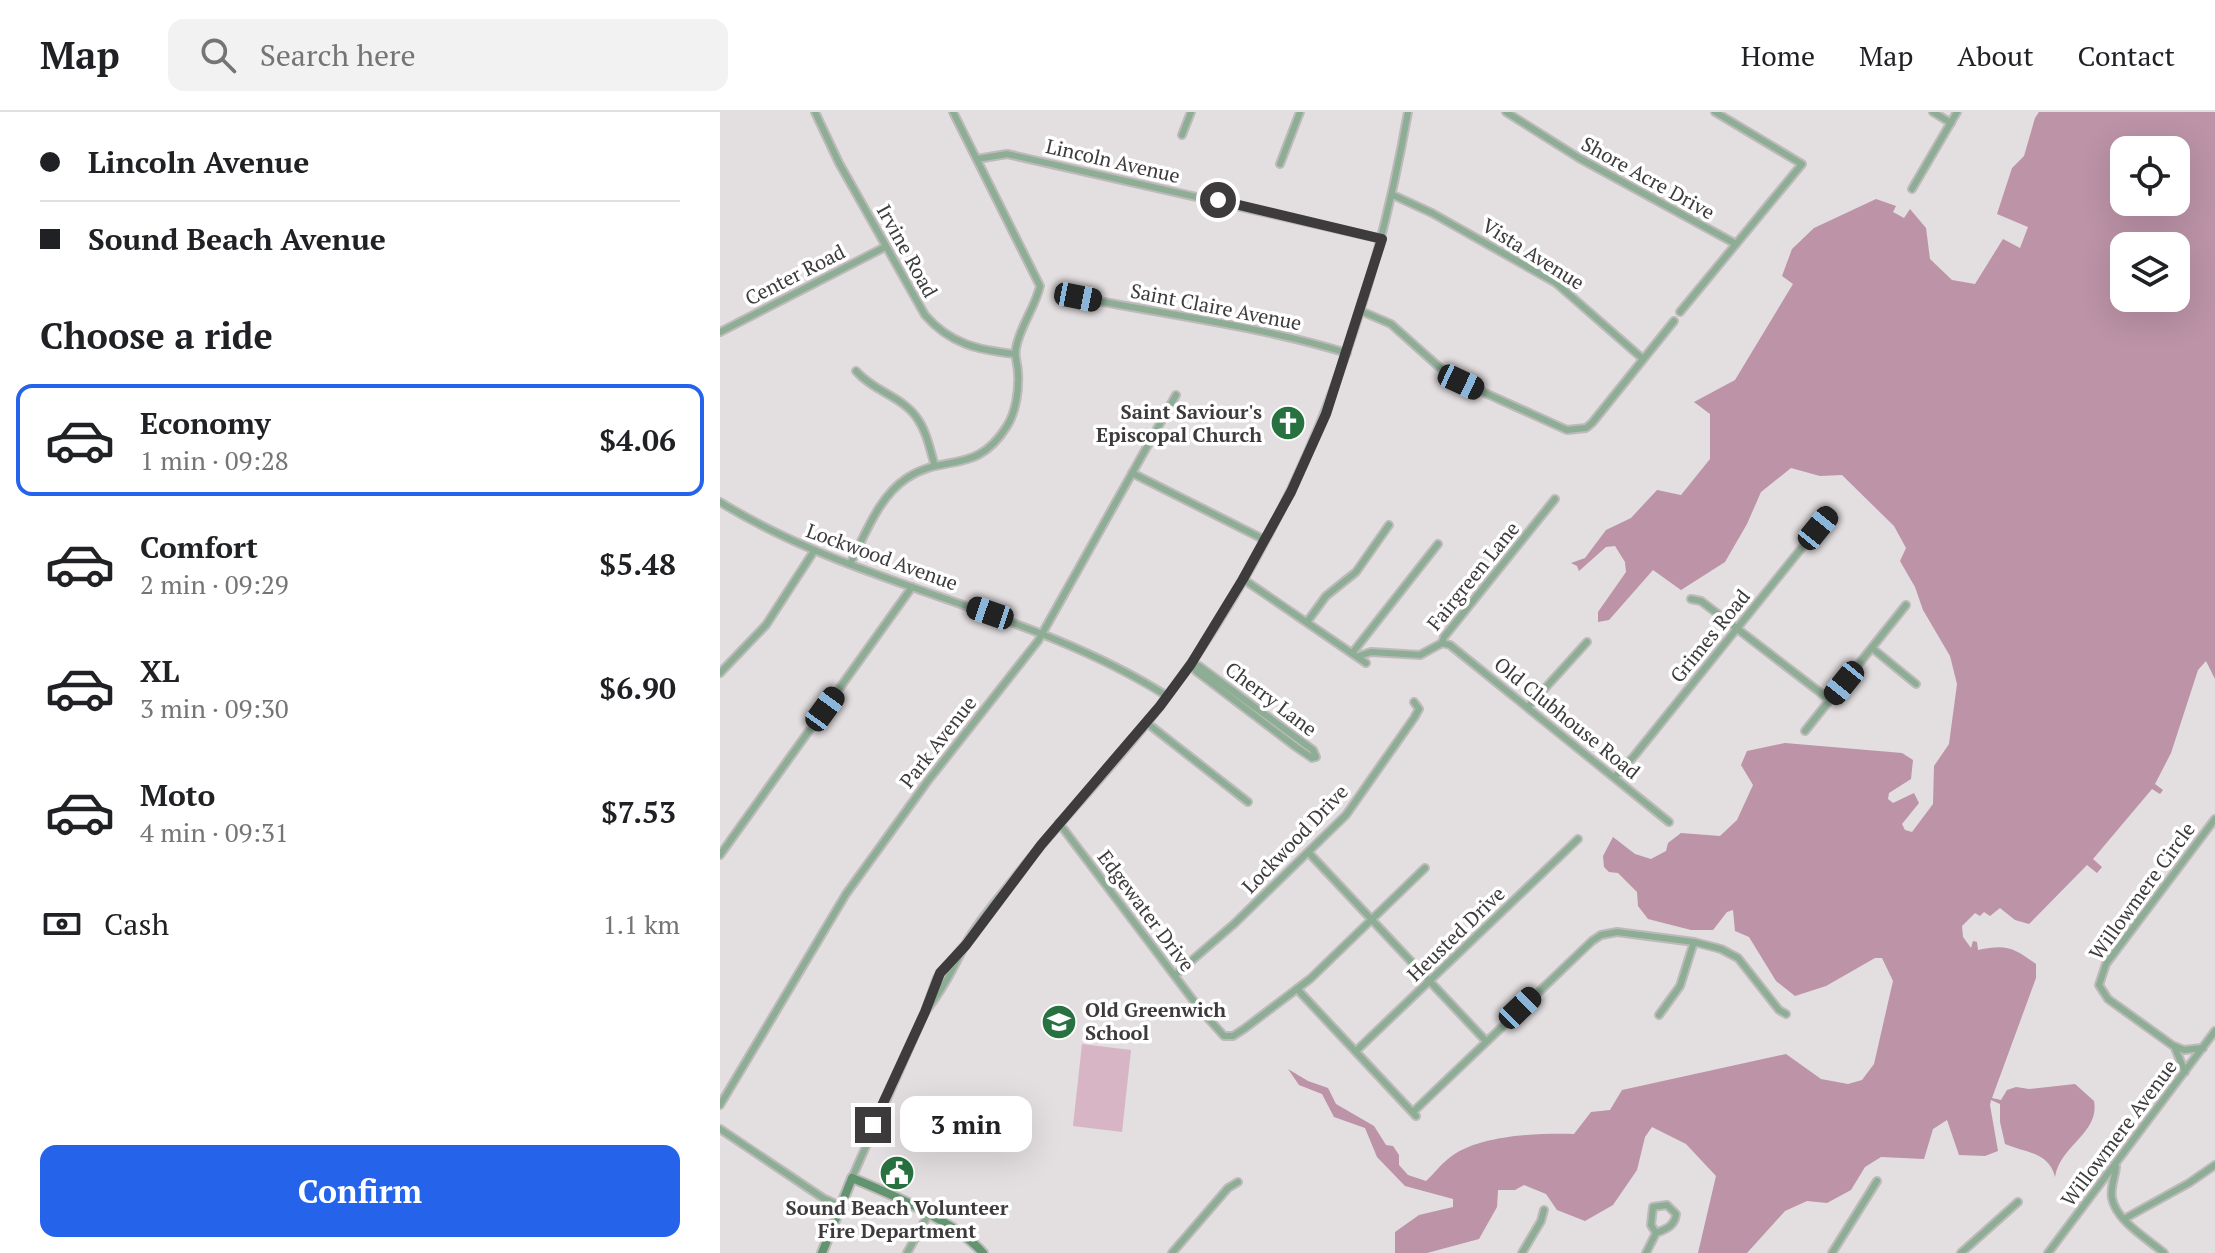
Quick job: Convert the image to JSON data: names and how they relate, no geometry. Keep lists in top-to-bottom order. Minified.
{"streets":{"street":["Lincoln Avenue","Shore Acre Drive","Irvine Road","Vista Avenue","Center Road","Saint Claire Avenue","Lockwood Avenue","Fairgreen Lane","Grimes Road","Cherry Lane","Old Clubhouse Road","Park Avenue","Lockwood Drive","Willowmere Circle","Edgewater Drive","Heusted Drive","Willowmere Avenue"]},"crossings":[["Irvine Road","Center Road"],["Lockwood Avenue","Park Avenue"],["Fairgreen Lane","Old Clubhouse Road"],["Grimes Road","Old Clubhouse Road"],["Lockwood Drive","Edgewater Drive"],["Willowmere Circle","Willowmere Avenue"]],"places":{"church":["Saint Saviour's Episcopal Church"],"school or university":["Old Greenwich School"],"public building":["Sound Beach Volunteer Fire Department"]},"page":{"header":"Map","search":"Search here","nav":["Home","Map","About","Contact"],"banner":["Lincoln Avenue","Sound Beach Avenue"],"heading":"Choose a ride","list":[{"name":"Economy","note":"1 min · 09:28","value":"$4.06"},{"name":"Comfort","note":"2 min · 09:29","value":"$5.48"},{"name":"XL","note":"3 min · 09:30","value":"$6.90"},{"name":"Moto","note":"4 min · 09:31","value":"$7.53"}],"pay":["Cash","1.1 km"],"bubble":"3 min","buttons":"Confirm"}}
